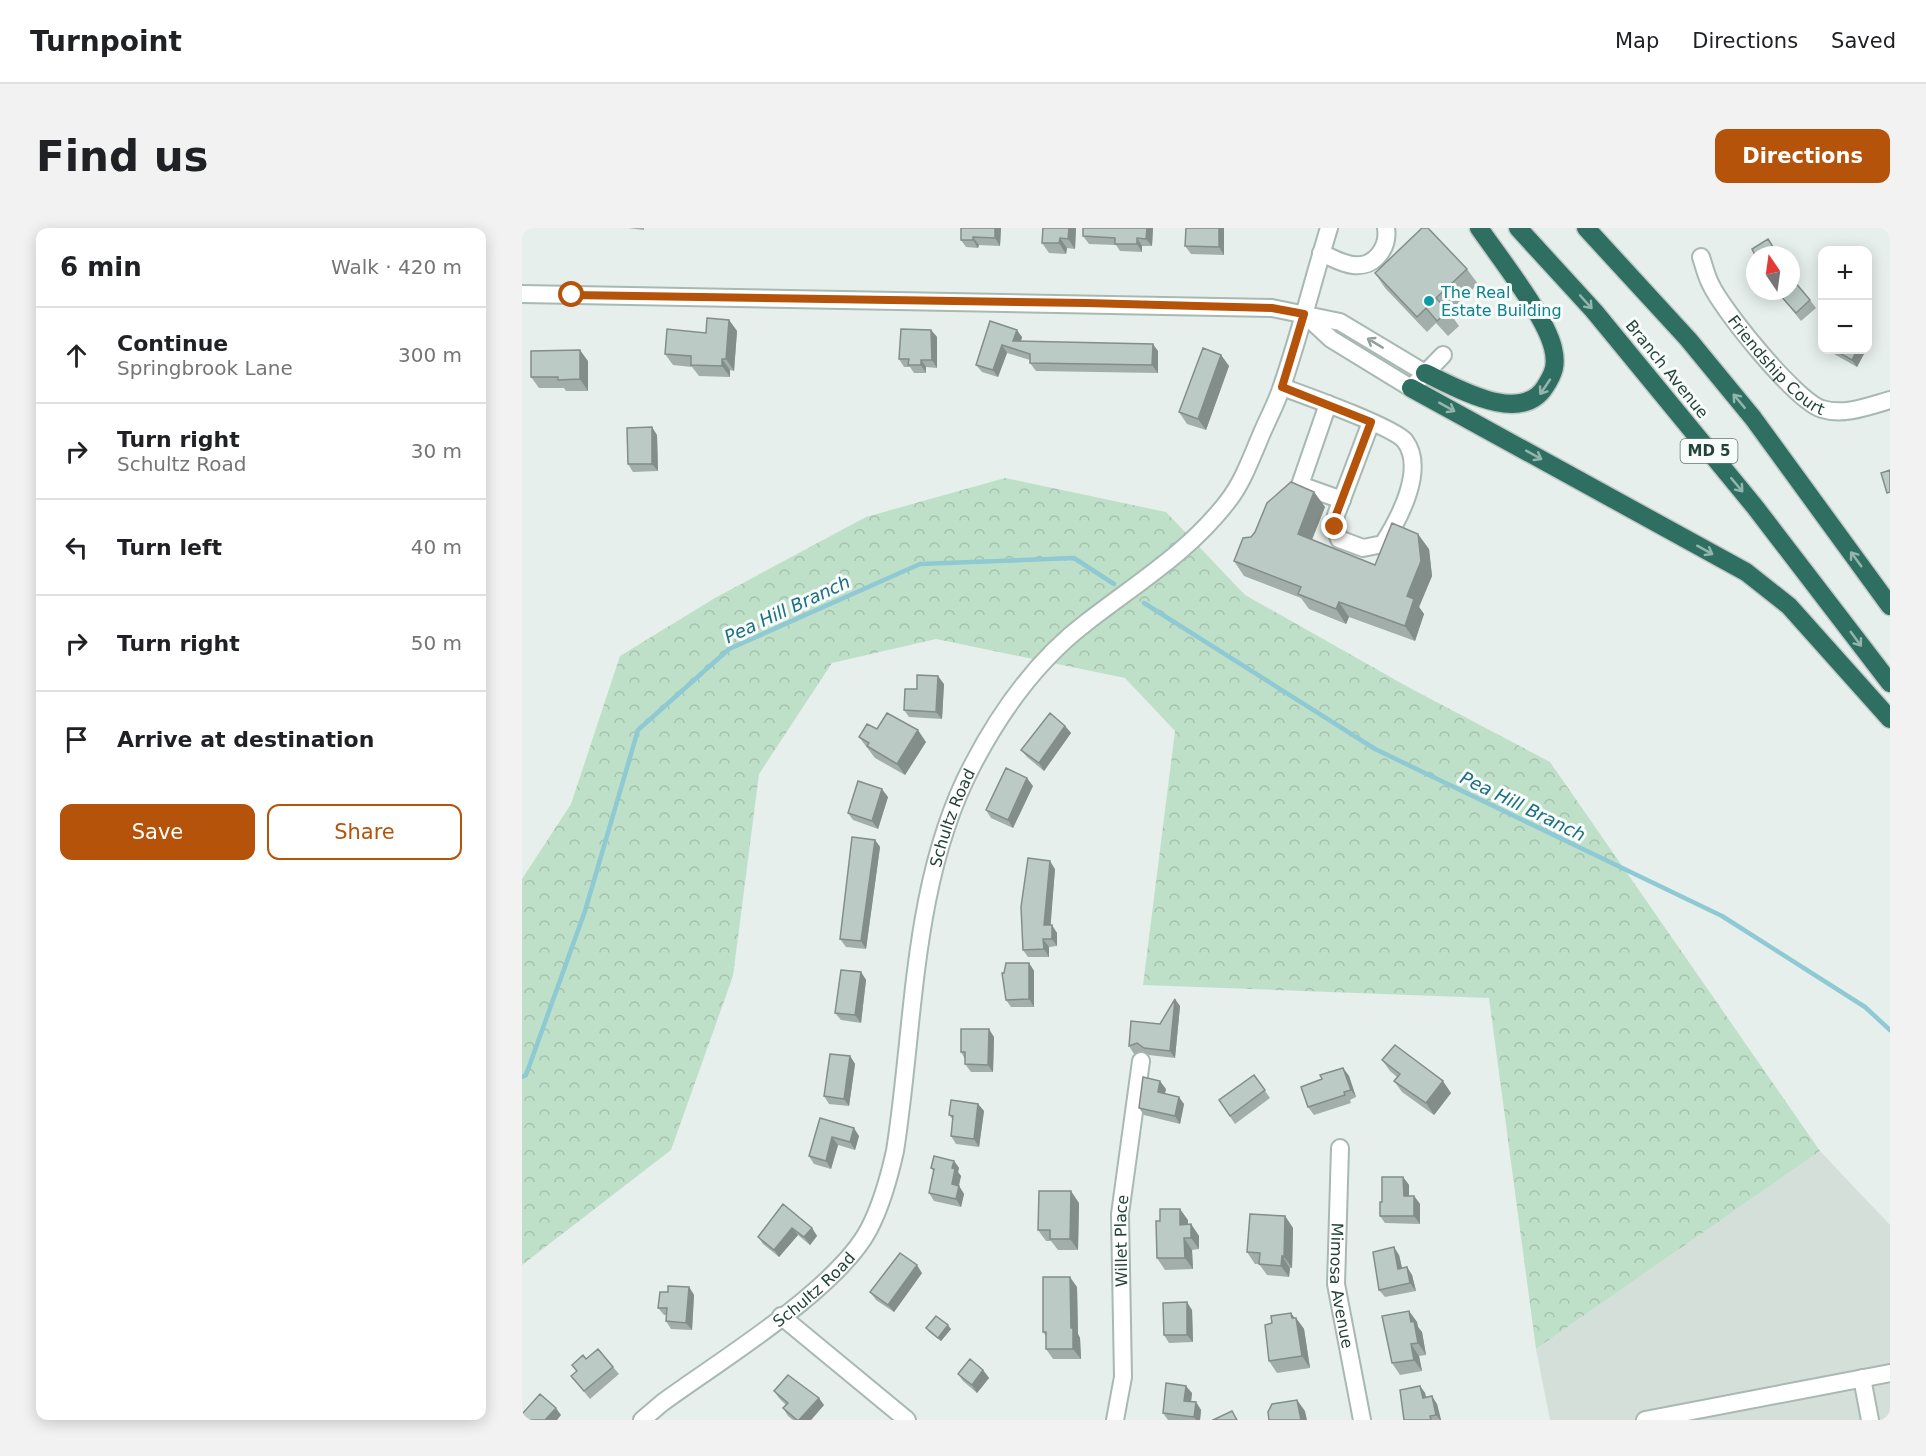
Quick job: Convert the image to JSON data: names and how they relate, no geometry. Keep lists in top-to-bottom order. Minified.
{"streets":{"highway":["Branch Avenue","MD 5"],"street":["Friendship Court","Schultz Road","Willet Place","Mimosa Avenue"]},"water":["Pea Hill Branch"],"places":["The Real Estate Building"],"north":"top","page":{"header":"Turnpoint","nav":["Map","Directions","Saved"],"buttons":["Directions",["Save","Share"]],"title":"Find us","heading":["6 min","Walk · 420 m"],"map_buttons":["+","−"],"list":[["Continue","Springbrook Lane","300 m"],["Turn right","Schultz Road","30 m"],["Turn left","40 m"],["Turn right","50 m"],"Arrive at destination"]}}
